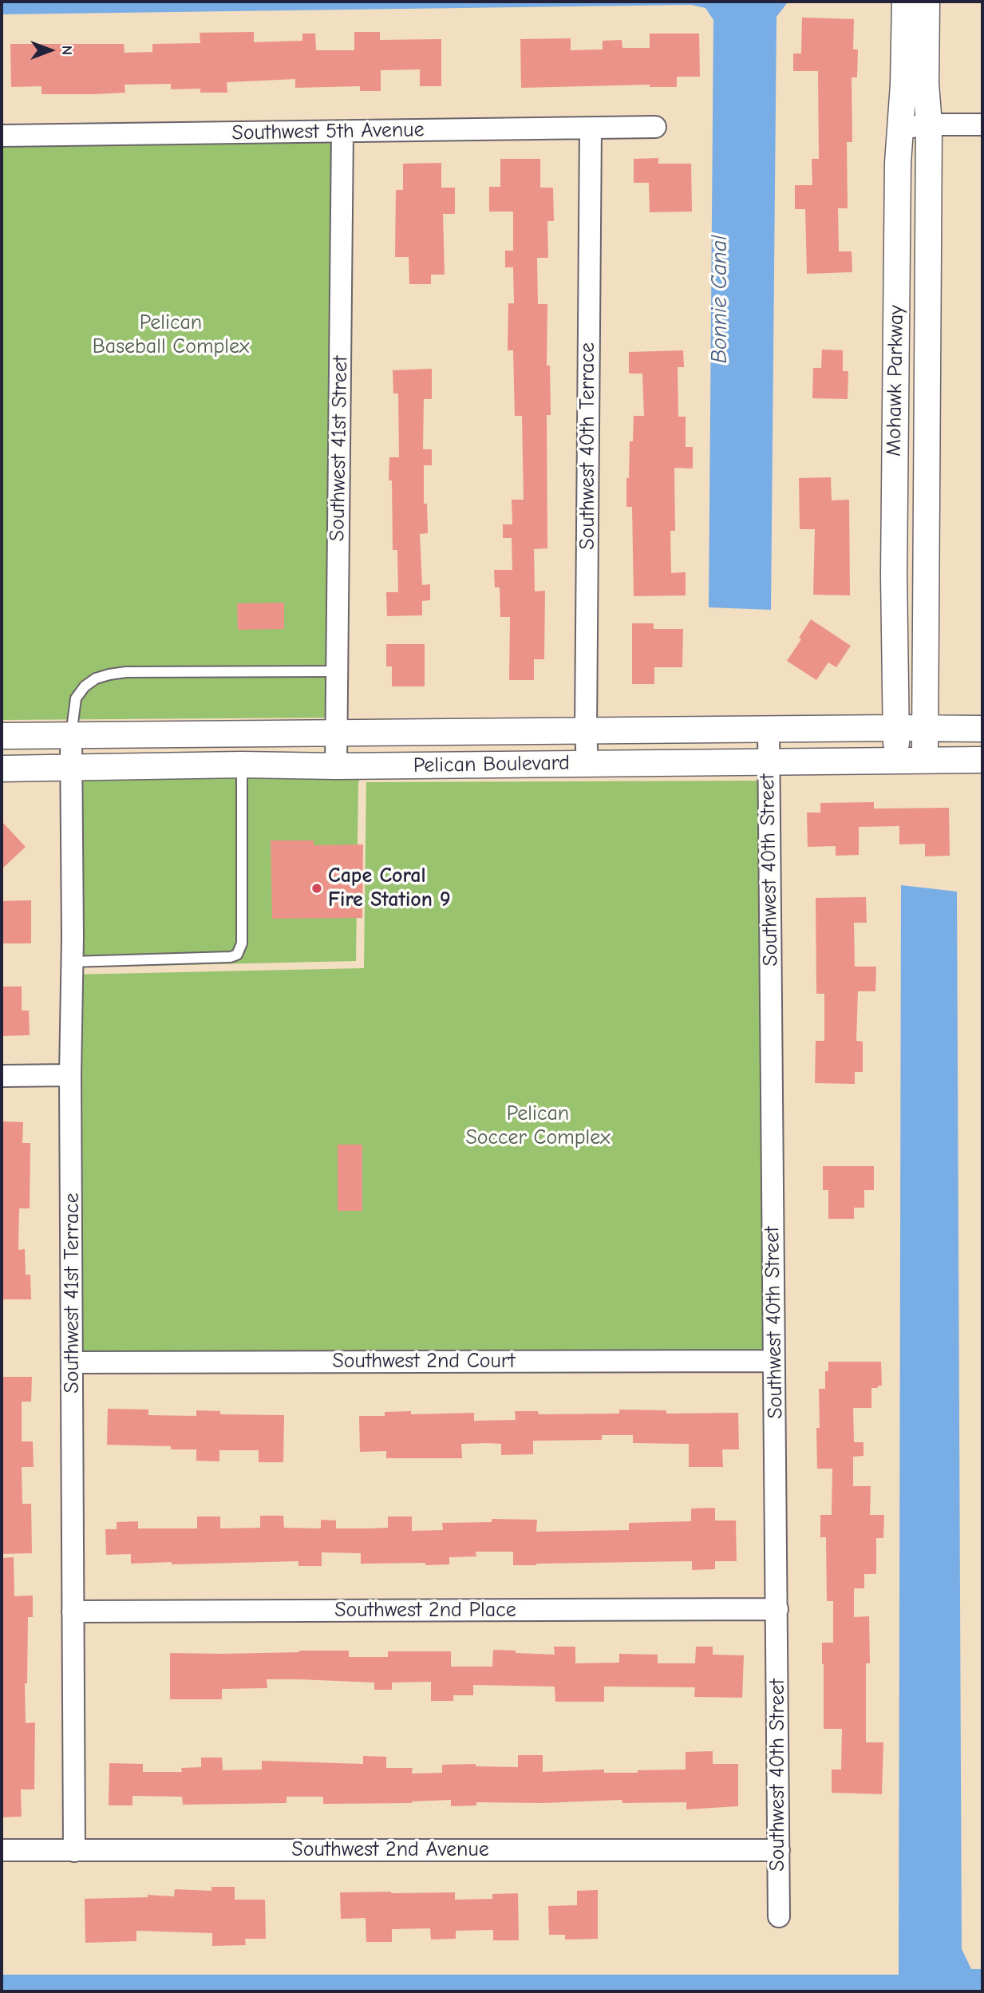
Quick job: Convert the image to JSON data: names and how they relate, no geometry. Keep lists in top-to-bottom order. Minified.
{"streets":{"street":["Southwest 5th Avenue","Mohawk Parkway","Southwest 40th Terrace","Southwest 41st Street","Pelican Boulevard","Southwest 40th Street","Southwest 41st Terrace","Southwest 2nd Court","Southwest 2nd Place","Southwest 2nd Avenue"]},"crossings":[["Southwest 5th Avenue","Southwest 40th Terrace"],["Southwest 5th Avenue","Southwest 41st Street"],["Mohawk Parkway","Pelican Boulevard"],["Southwest 40th Terrace","Pelican Boulevard"],["Southwest 41st Street","Pelican Boulevard"],["Pelican Boulevard","Southwest 40th Street"],["Pelican Boulevard","Southwest 41st Terrace"],["Southwest 40th Street","Southwest 2nd Court"],["Southwest 40th Street","Southwest 2nd Place"],["Southwest 40th Street","Southwest 2nd Avenue"],["Southwest 41st Terrace","Southwest 2nd Court"],["Southwest 41st Terrace","Southwest 2nd Place"],["Southwest 41st Terrace","Southwest 2nd Avenue"]],"water":["Bonnie Canal"],"parks":["Pelican Baseball Complex","Pelican Soccer Complex"],"places":["Cape Coral Fire Station 9"],"north":"right"}
